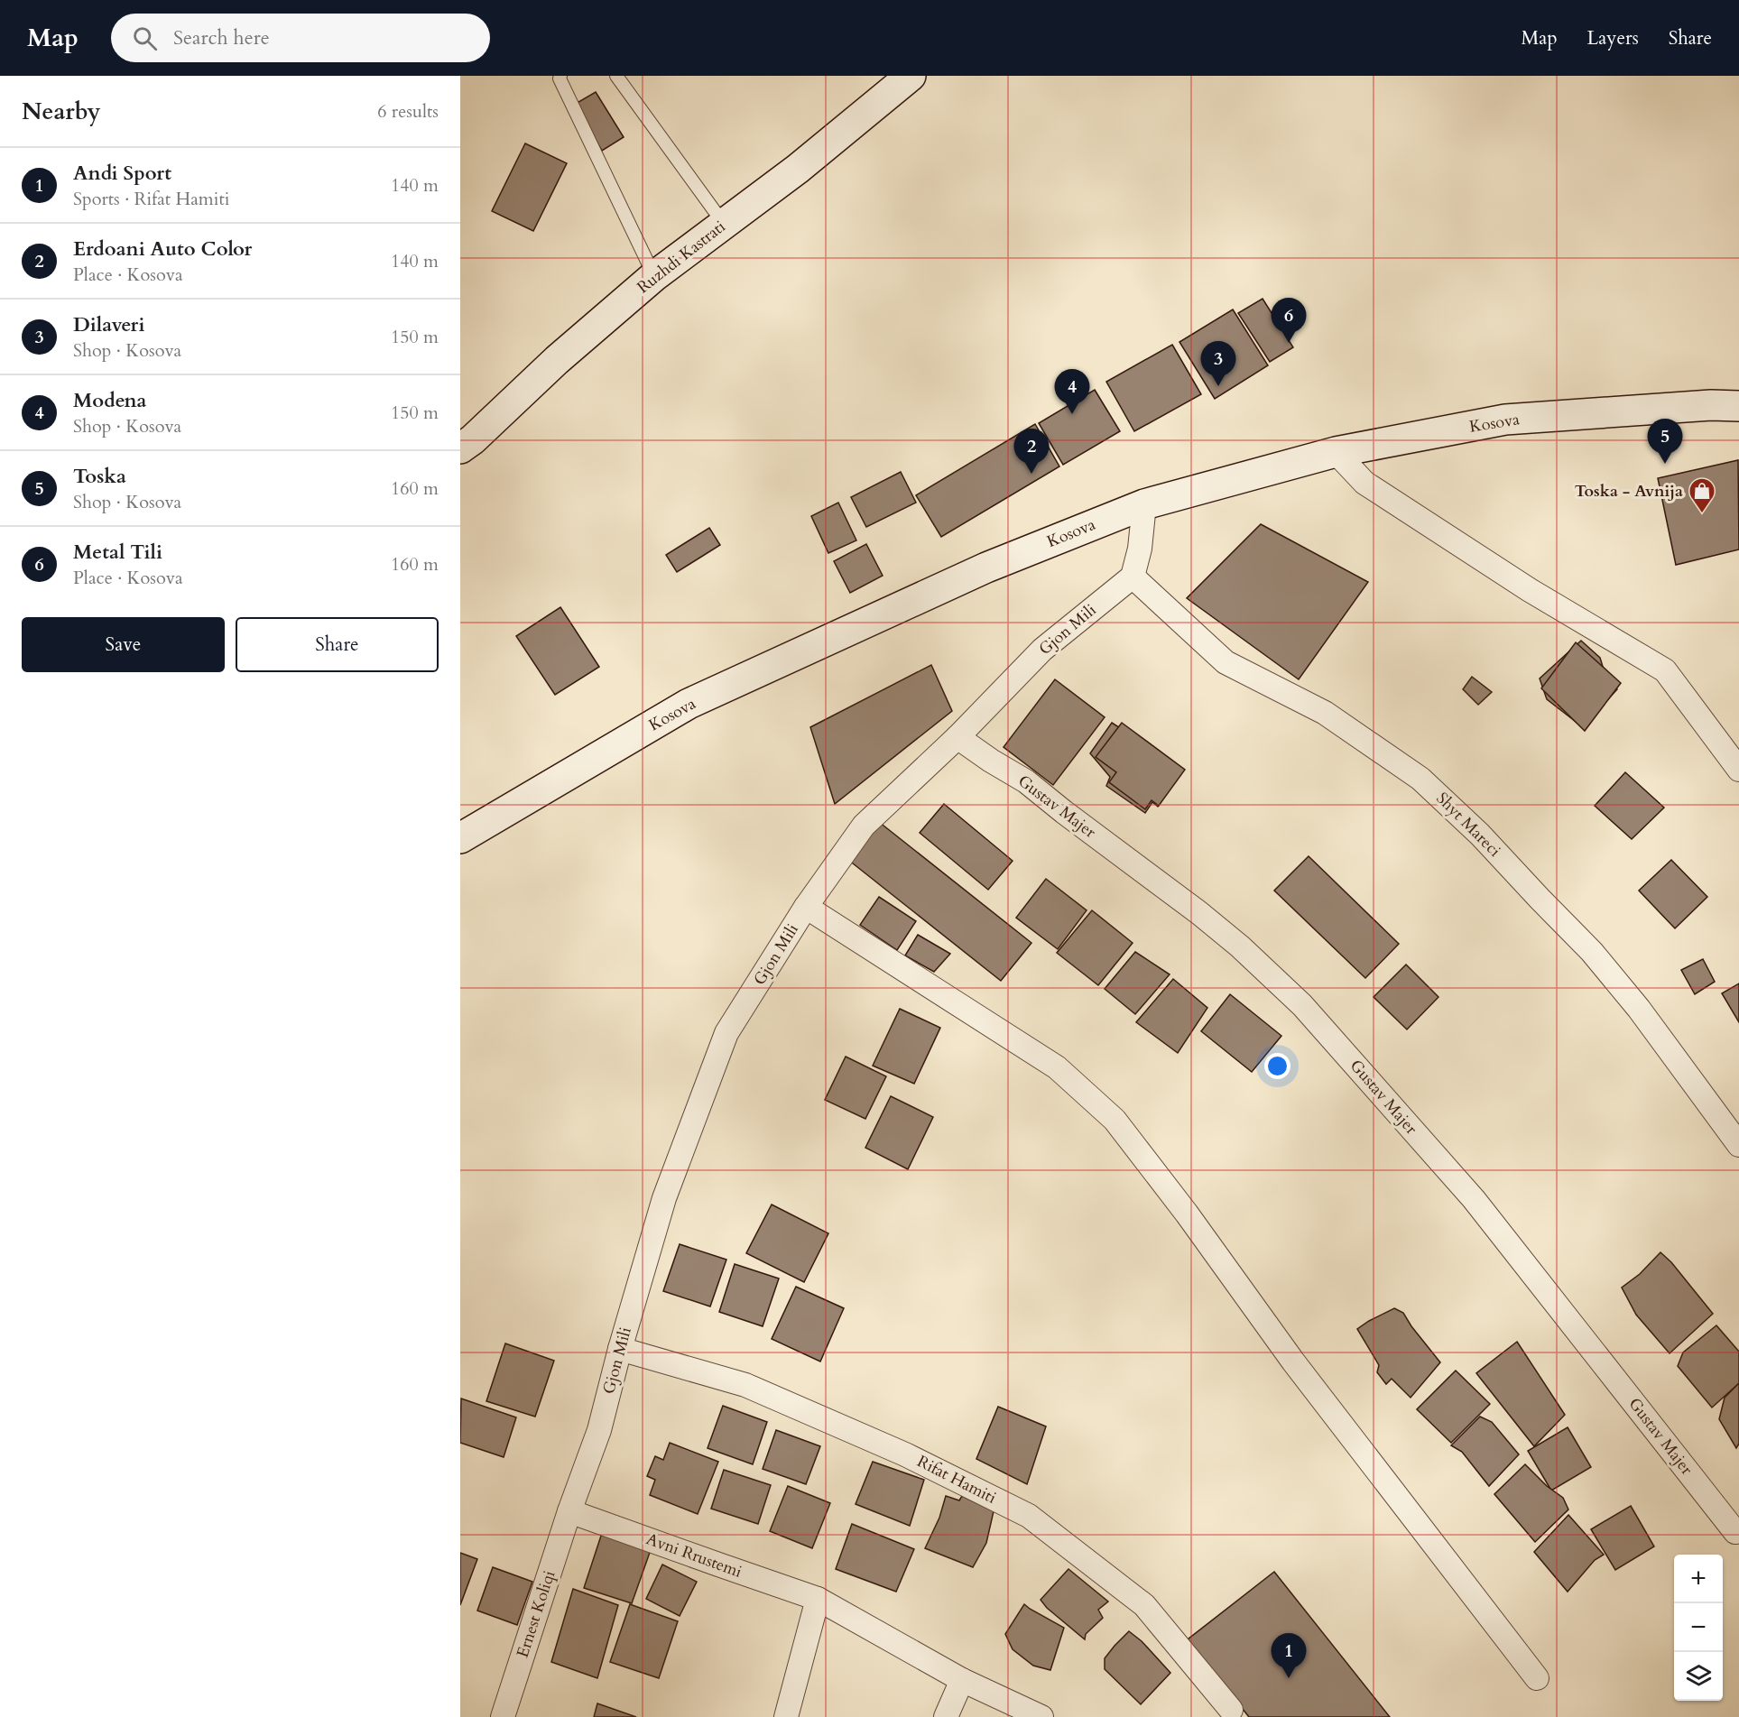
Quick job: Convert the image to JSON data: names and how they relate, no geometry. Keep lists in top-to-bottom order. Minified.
{"streets":{"street":["Ruzhdi Kastrati","Kosova","Gjon Mili","Gustav Majer","Shyt Mareci","Rifat Hamiti","Avni Rrustemi","Ernest Koliqi"]},"crossings":[["Gjon Mili","Gustav Majer"],["Gjon Mili","Shyt Mareci"],["Gjon Mili","Rifat Hamiti"],["Gjon Mili","Avni Rrustemi"],["Gjon Mili","Ernest Koliqi"],["Avni Rrustemi","Ernest Koliqi"]],"places":{"shop":["Toska - Avnija"]},"page":{"header":"Map","search":"Search here","nav":["Map","Layers","Share"],"heading":["Nearby","6 results"],"list":[{"mark":"1","name":"Andi Sport","note":"Sports · Rifat Hamiti","value":"140 m"},{"mark":"2","name":"Erdoani Auto Color","note":"Place · Kosova","value":"140 m"},{"mark":"3","name":"Dilaveri","note":"Shop · Kosova","value":"150 m"},{"mark":"4","name":"Modena","note":"Shop · Kosova","value":"150 m"},{"mark":"5","name":"Toska","note":"Shop · Kosova","value":"160 m"},{"mark":"6","name":"Metal Tili","note":"Place · Kosova","value":"160 m"}],"pins":["6","3","4","5","2","1"],"buttons":["Save","Share"],"map_buttons":["+","−"]}}
